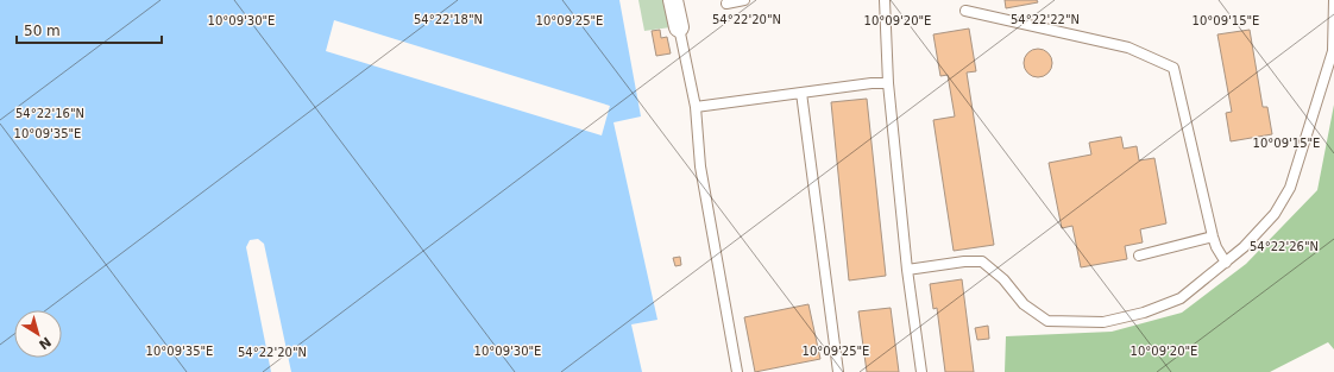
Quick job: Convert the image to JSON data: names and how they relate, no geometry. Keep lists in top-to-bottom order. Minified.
{"scale_bar":"50 m","north":"bottom right","coordinates":["54°22'18\"N","54°22'20\"N","54°22'22\"N","10°09'30\"E","10°09'20\"E","10°09'25\"E","10°09'15\"E","54°22'16\"N","10°09'35\"E","54°22'26\"N"]}
